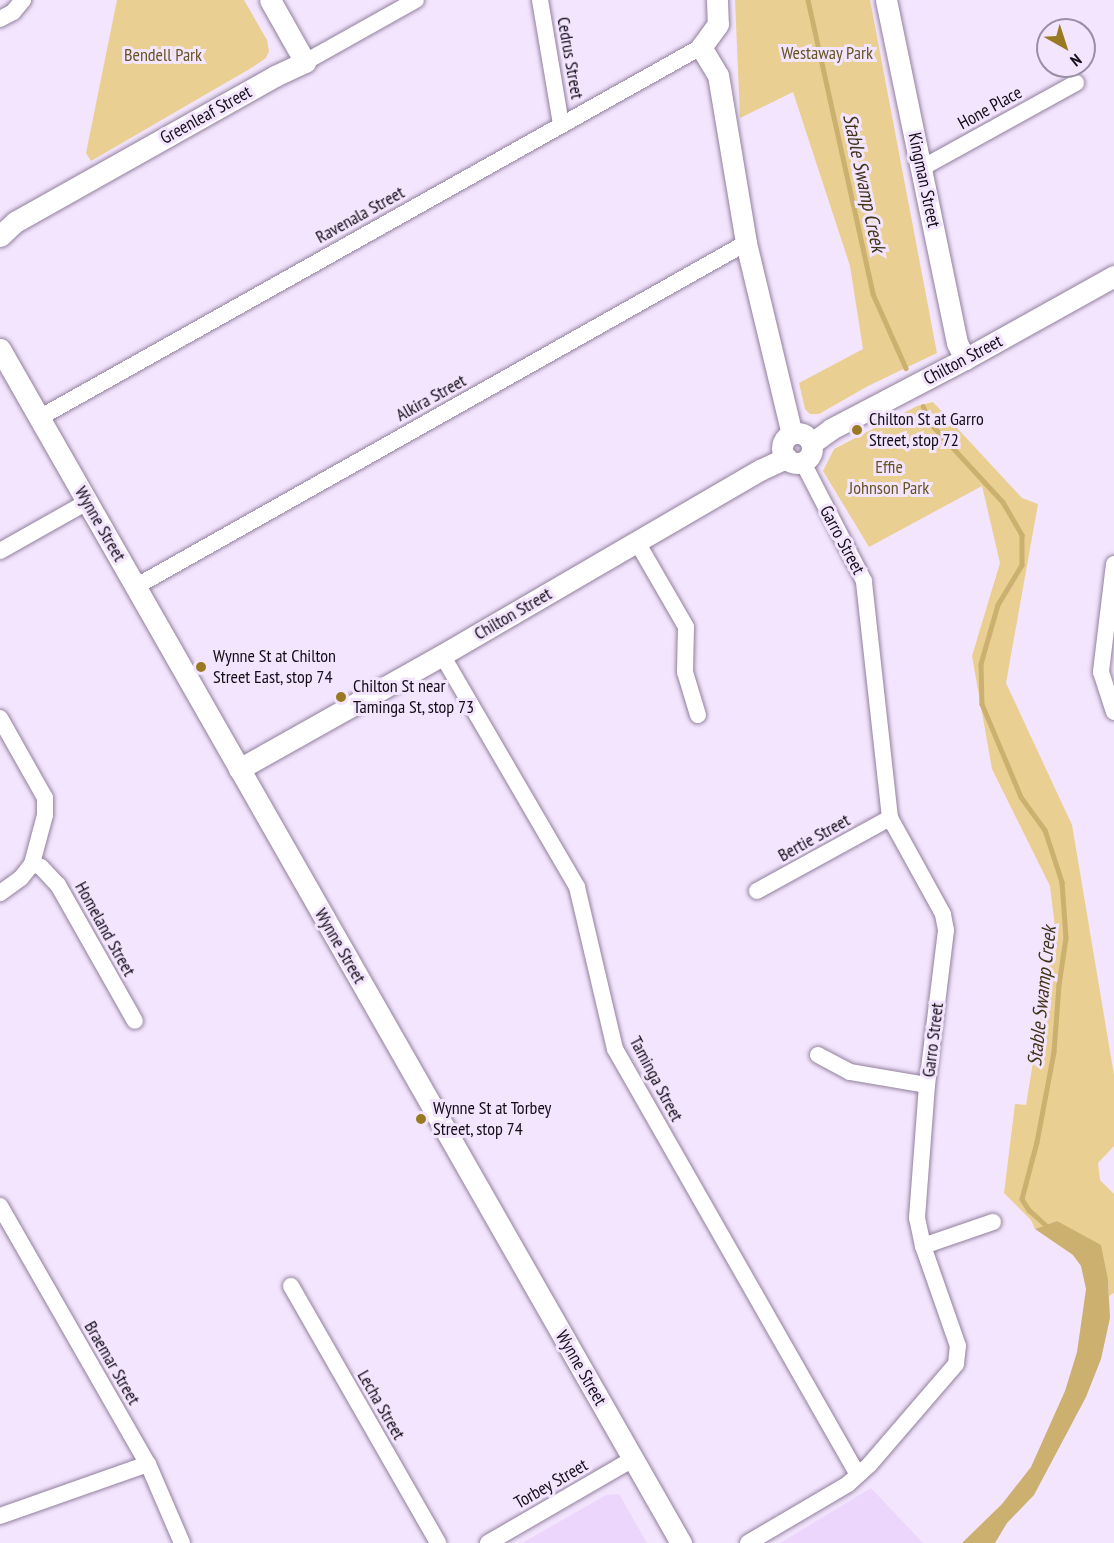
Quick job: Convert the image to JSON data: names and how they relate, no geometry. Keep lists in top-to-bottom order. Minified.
{"streets":{"street":["Cedrus Street","Hone Place","Greenleaf Street","Kingman Street","Ravenala Street","Chilton Street","Alkira Street","Wynne Street","Garro Street","Bertie Street","Homeland Street","Taminga Street","Braemar Street","Lecha Street","Torbey Street"]},"crossings":[["Cedrus Street","Ravenala Street"],["Hone Place","Kingman Street"],["Kingman Street","Chilton Street"],["Ravenala Street","Wynne Street"],["Chilton Street","Wynne Street"],["Chilton Street","Garro Street"],["Chilton Street","Taminga Street"],["Alkira Street","Wynne Street"],["Wynne Street","Torbey Street"],["Garro Street","Bertie Street"],["Garro Street","Taminga Street"]],"water":["Stable Swamp Creek"],"parks":["Westaway Park","Bendell Park","Effie Johnson Park"],"places":["Chilton St at Garro Street, stop 72","Wynne St at Chilton Street East, stop 74","Chilton St near Taminga St, stop 73","Wynne St at Torbey Street, stop 74"],"north":"bottom right"}
